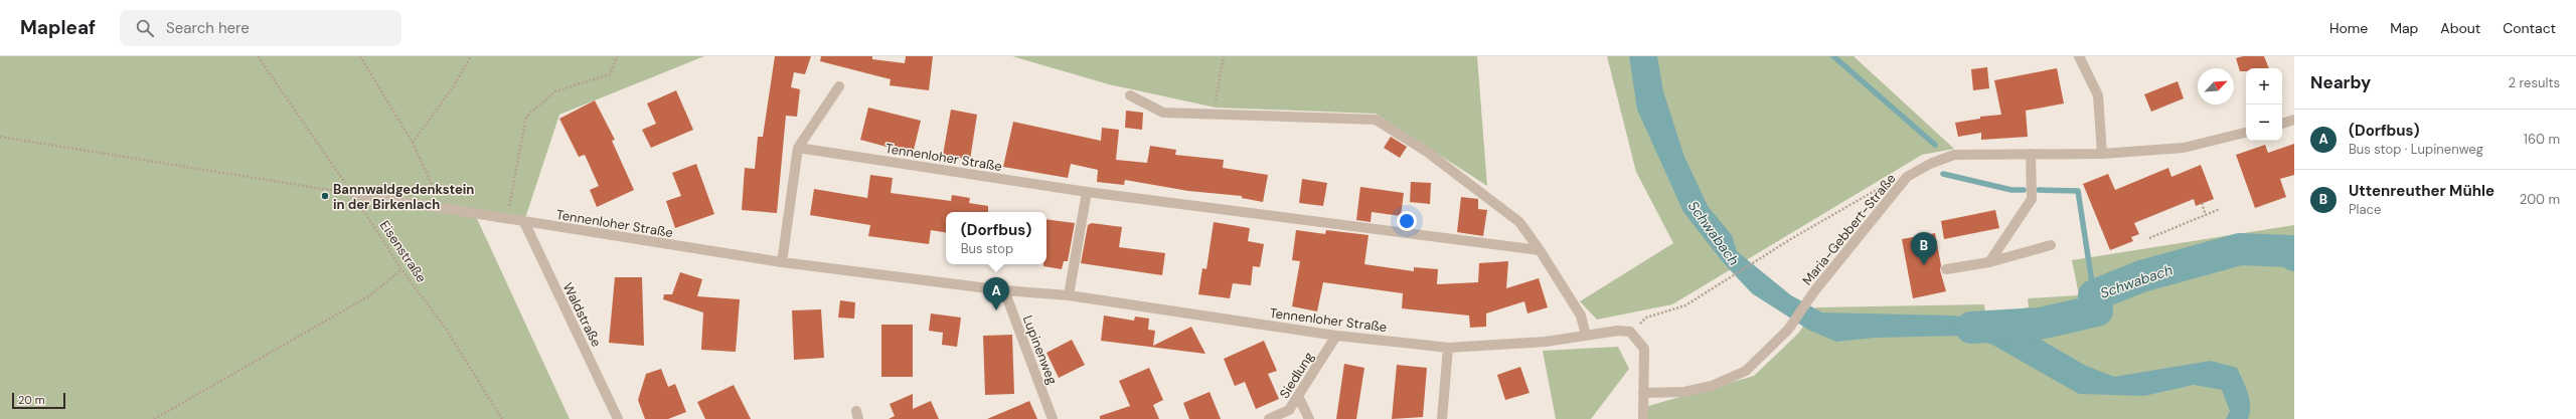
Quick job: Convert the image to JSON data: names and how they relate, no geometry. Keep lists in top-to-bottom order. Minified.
{"streets":{"street":["Tennenloher Straße","Maria-Gebbert-Straße","Waldstraße","Lupinenweg","Siedlung"],"path":["Eisenstraße"]},"crossings":[["Tennenloher Straße","Eisenstraße"],["Tennenloher Straße","Waldstraße"],["Tennenloher Straße","Lupinenweg"],["Tennenloher Straße","Siedlung"]],"water":["Schwabach"],"places":["Bannwaldgedenkstein in der Birkenlach"],"scale_bar":"20 m","north":"top right","page":{"header":"Mapleaf","search":"Search here","nav":["Home","Map","About","Contact"],"heading":["Nearby","2 results"],"map_buttons":["+","−"],"list":[{"mark":"A","name":"(Dorfbus)","note":"Bus stop · Lupinenweg","value":"160 m"},{"mark":"B","name":"Uttenreuther Mühle","note":"Place","value":"200 m"}],"popup":["(Dorfbus)","Bus stop"],"pins":["B","A"],"scale":"20 m"}}
